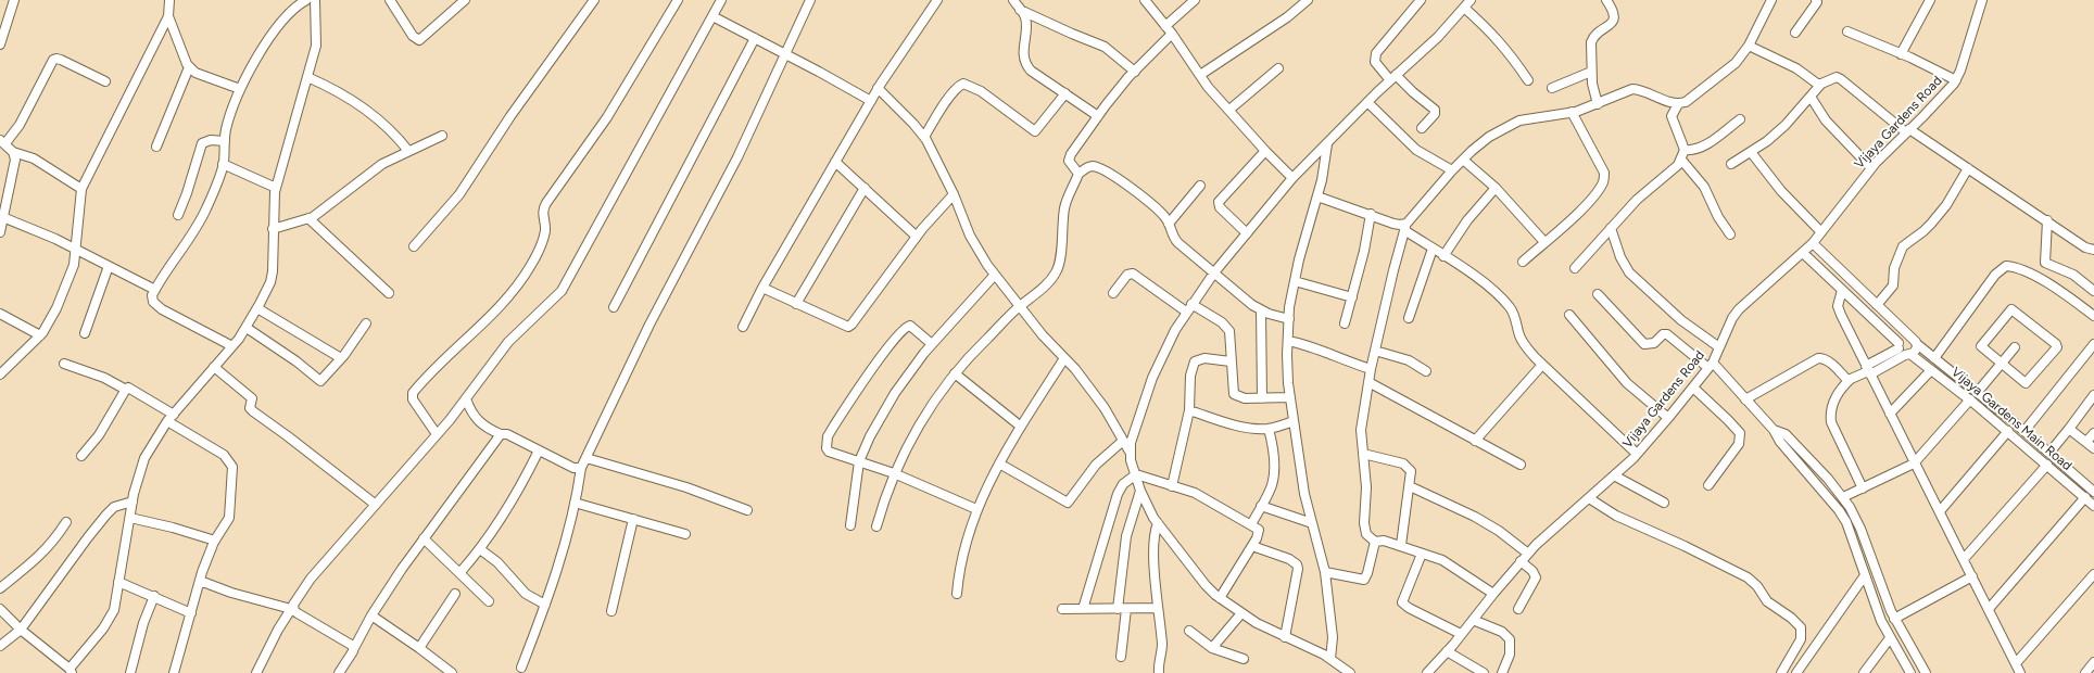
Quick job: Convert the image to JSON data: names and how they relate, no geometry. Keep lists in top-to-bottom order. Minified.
{"streets":{"street":["Vijaya Gardens Road","Vijaya Gardens Main Road"]},"crossings":[["Vijaya Gardens Road","Vijaya Gardens Main Road"]]}
